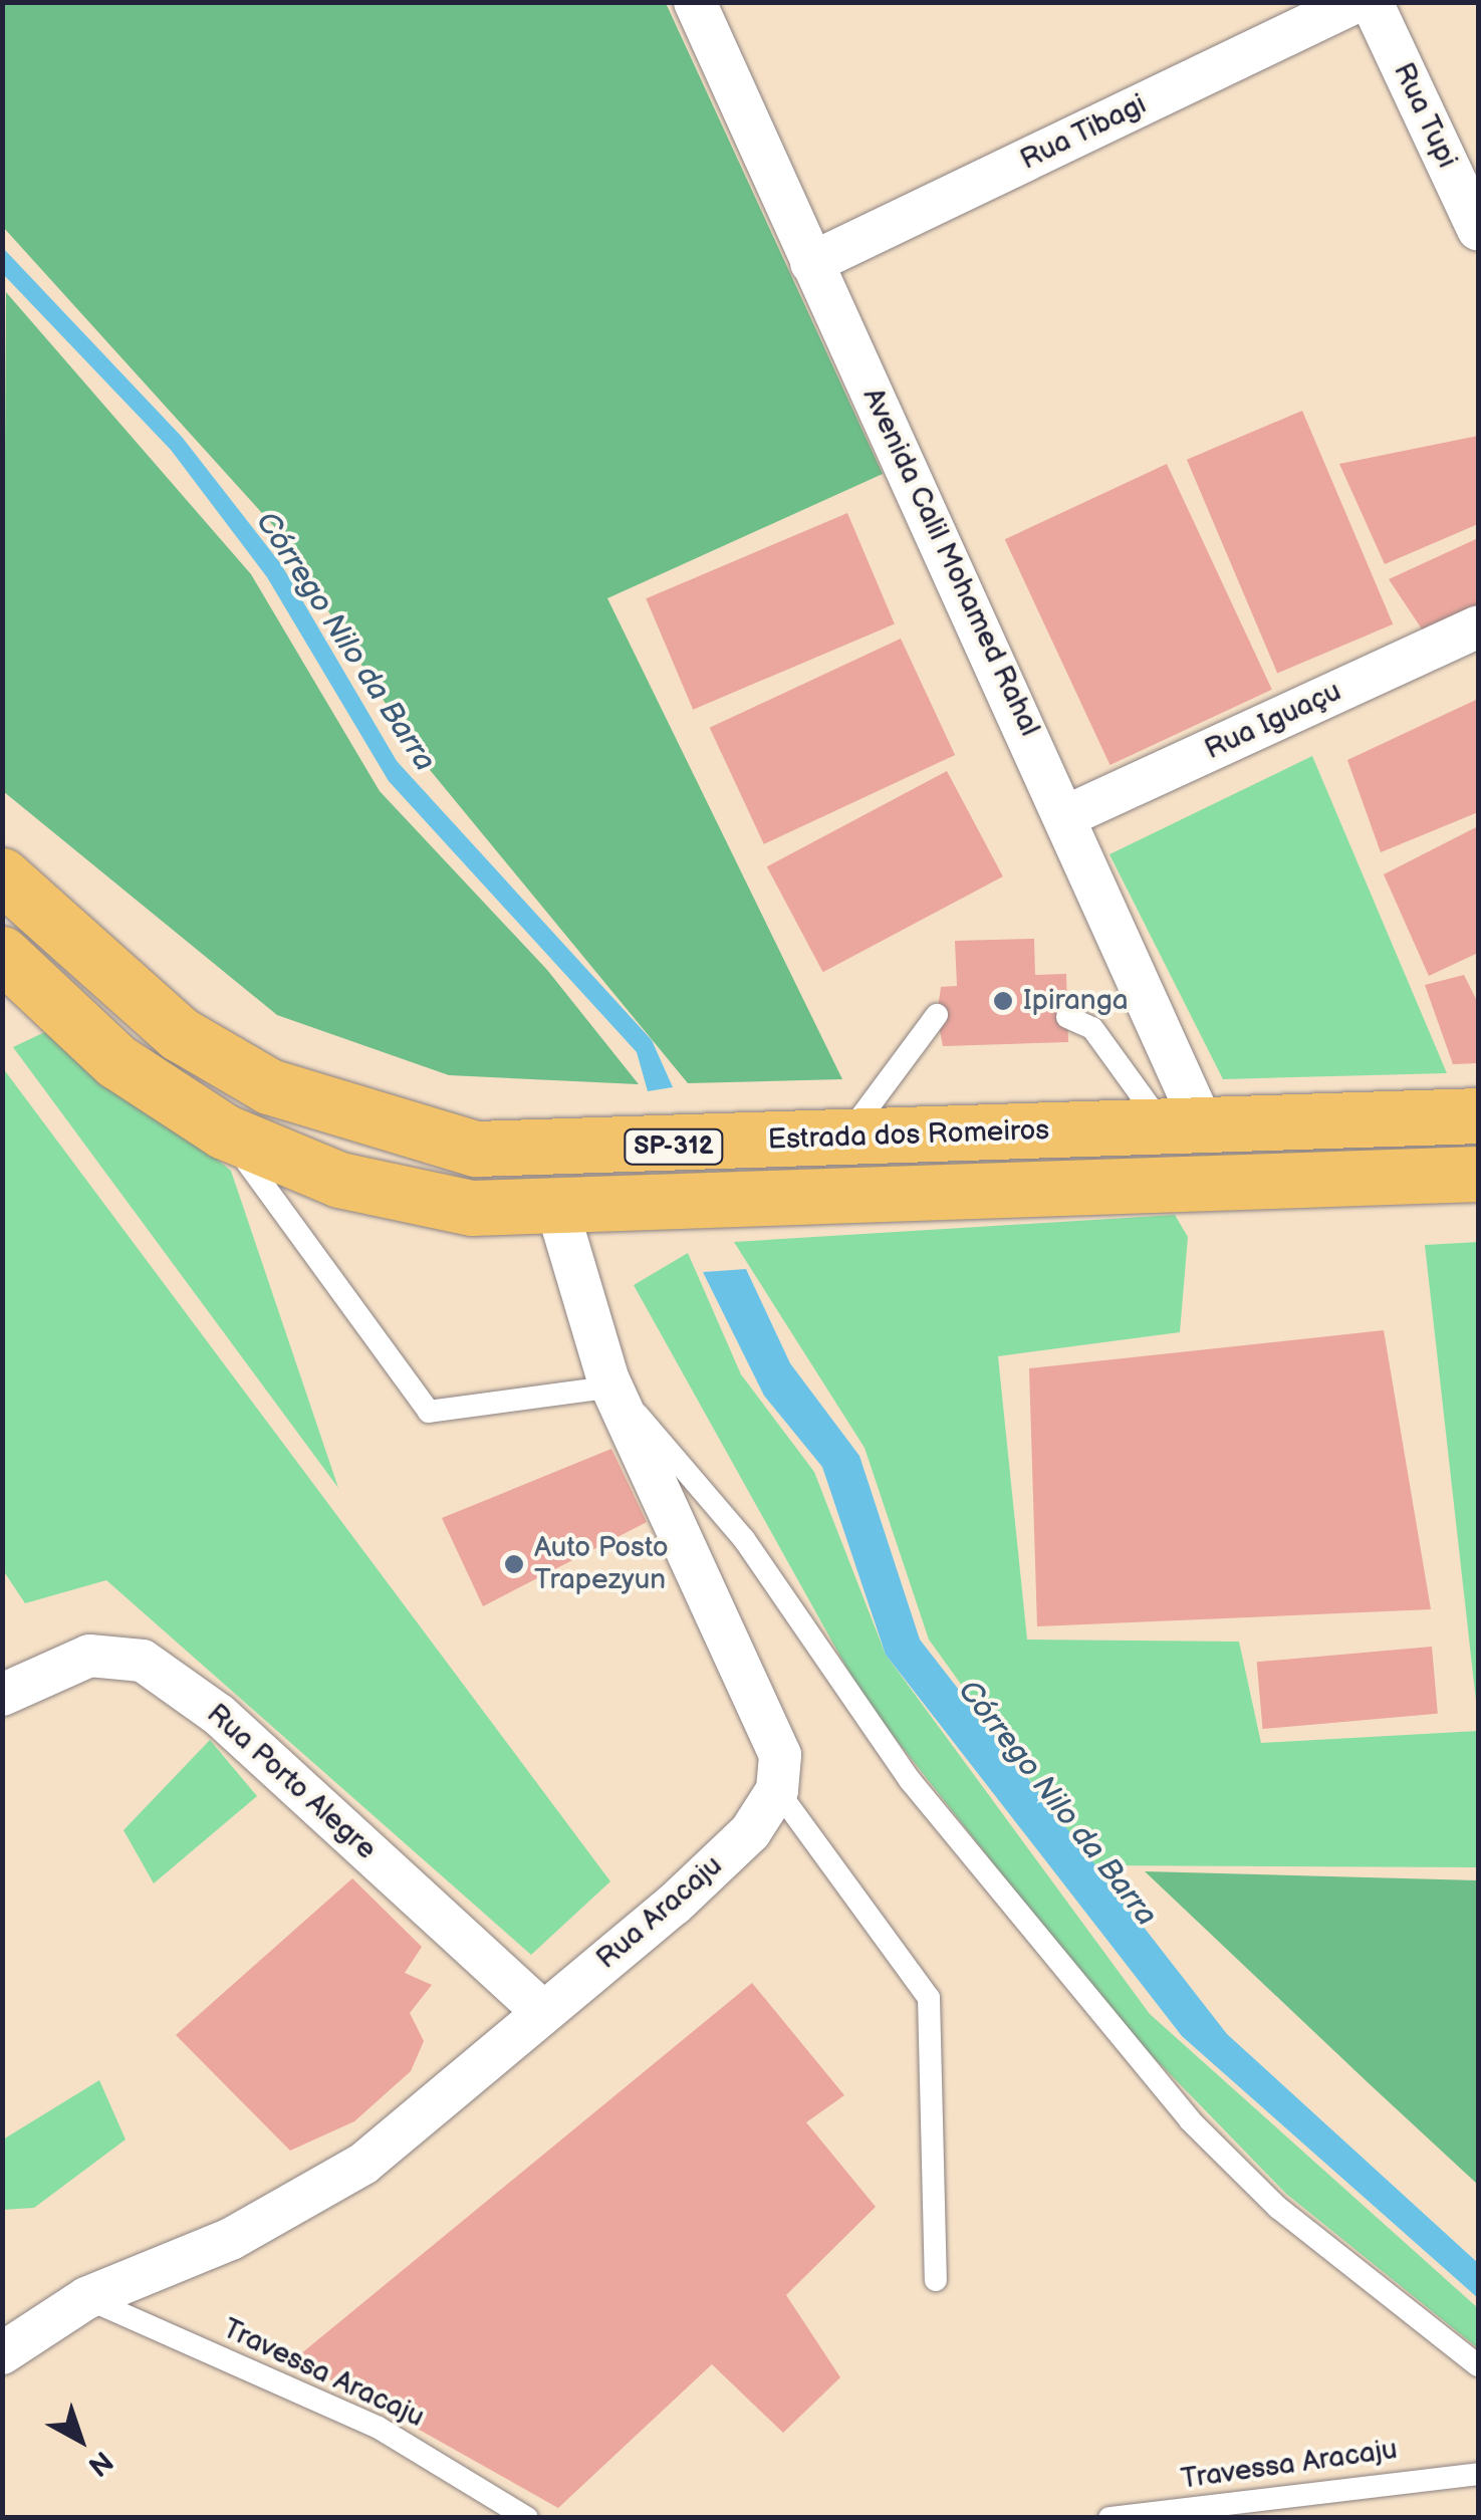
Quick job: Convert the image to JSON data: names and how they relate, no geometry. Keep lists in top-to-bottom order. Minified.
{"streets":{"main road":["Estrada dos Romeiros","SP-312"],"street":["Rua Tupi","Rua Tibagi","Avenida Calil Mohamed Rahal","Rua Iguaçu","Rua Porto Alegre","Rua Aracaju"],"lane":["Travessa Aracaju"]},"crossings":[["Rua Tibagi","Avenida Calil Mohamed Rahal"],["Avenida Calil Mohamed Rahal","Rua Iguaçu"],["Avenida Calil Mohamed Rahal","Estrada dos Romeiros"],["Rua Porto Alegre","Rua Aracaju"],["Rua Aracaju","Travessa Aracaju"]],"water":["Córrego Nilo da Barra"],"places":["Ipiranga","Auto Posto Trapezyun"],"north":"bottom right"}
